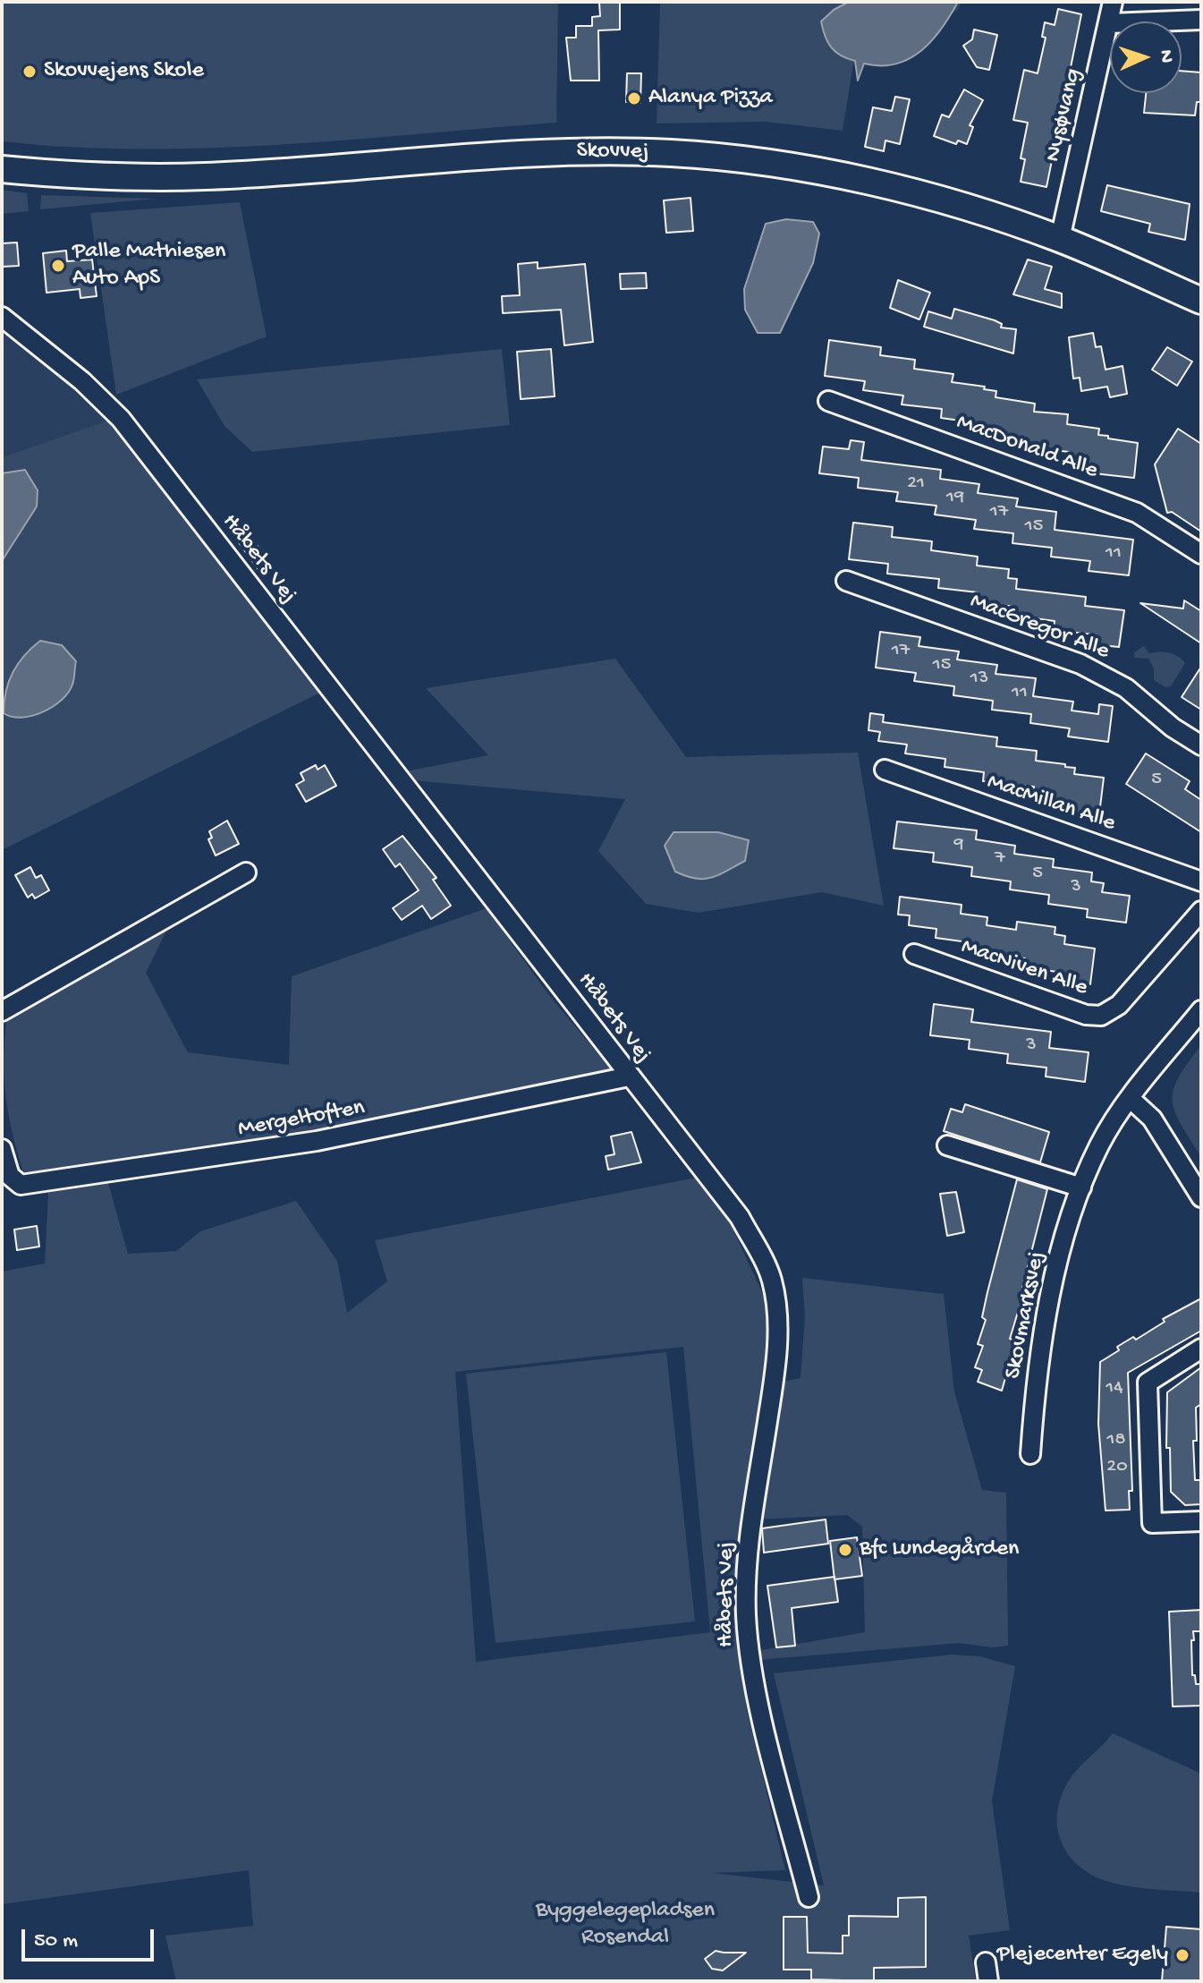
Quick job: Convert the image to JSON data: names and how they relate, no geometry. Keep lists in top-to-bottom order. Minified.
{"streets":{"street":["Nysøvang","Skovvej","MacDonald Alle","Håbets Vej","MacGregor Alle","MacMillan Alle","MacNiven Alle","Mergeltoften","Skovmarksvej"]},"crossings":[["Nysøvang","Skovvej"],["Håbets Vej","Mergeltoften"]],"parks":["Byggelegepladsen Rosendal"],"places":["Skovvejens Skole","Alanya Pizza","Palle Mathiesen Auto ApS","Bfc Lundegården","Plejecenter Egely"],"house_numbers":["21","19","17","15","11","17","15","13","11","5","9","7","5","3","3","14","18","20"],"scale_bar":"50 m","north":"right"}
